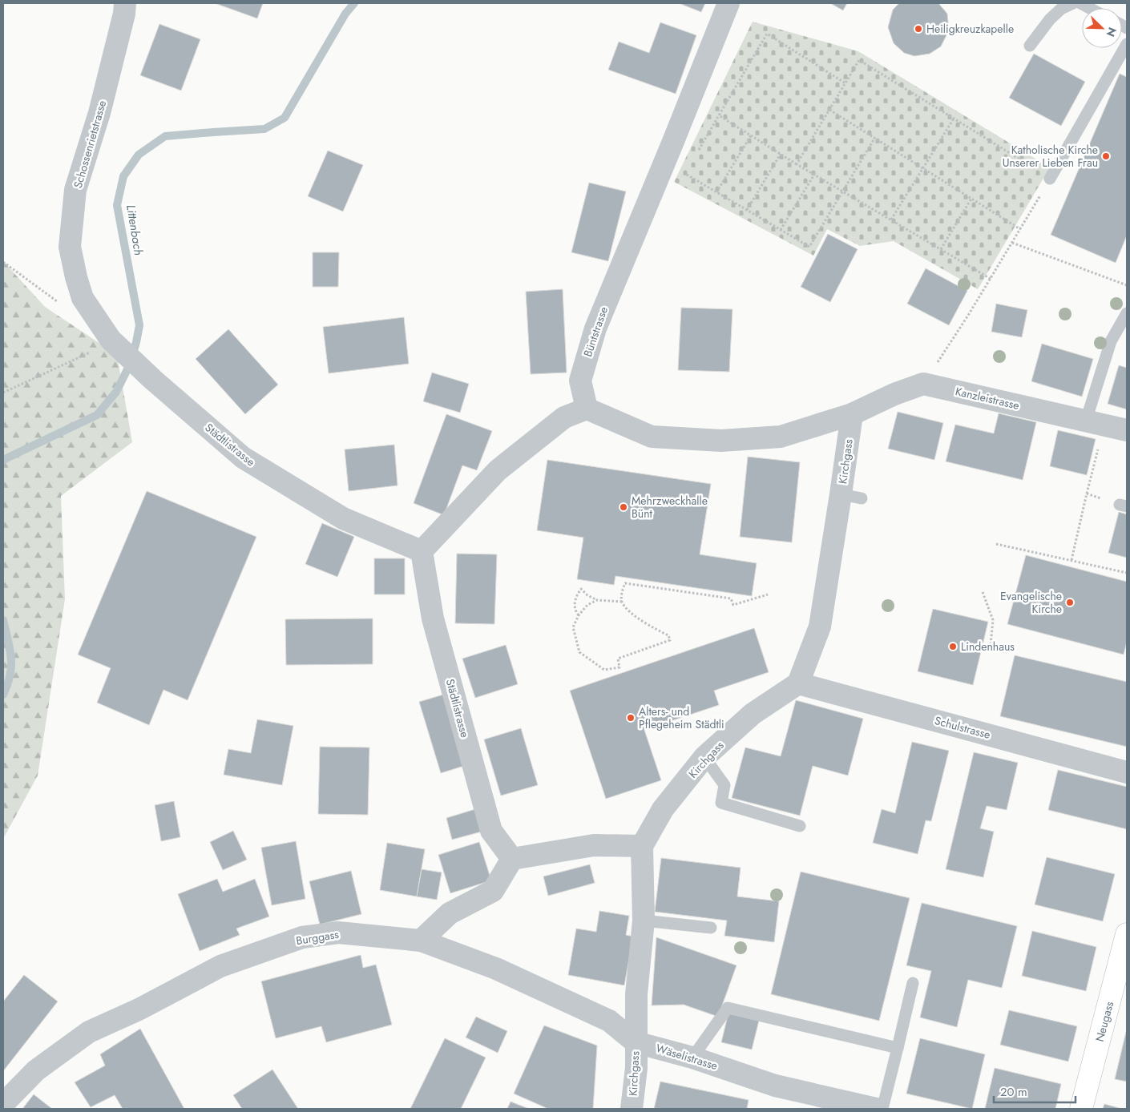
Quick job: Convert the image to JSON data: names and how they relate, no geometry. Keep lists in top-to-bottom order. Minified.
{"streets":{"main road":["Neugass"],"street":["Schossenrietstrasse","Büntstrasse","Kanzleistrasse","Städtlistrasse","Kirchgass","Schulstrasse","Burggass","Wäselistrasse"]},"crossings":[["Schossenrietstrasse","Städtlistrasse"],["Kirchgass","Schulstrasse"],["Kirchgass","Wäselistrasse"],["Burggass","Wäselistrasse"]],"water":["Littenbach"],"places":["Heiligkreuzkapelle","Katholische Kirche Unserer Lieben Frau","Mehrzweckhalle Bünt","Evangelische Kirche","Lindenhaus","Alters- und Pflegeheim Städtli"],"scale_bar":"20 m","north":"bottom right"}
